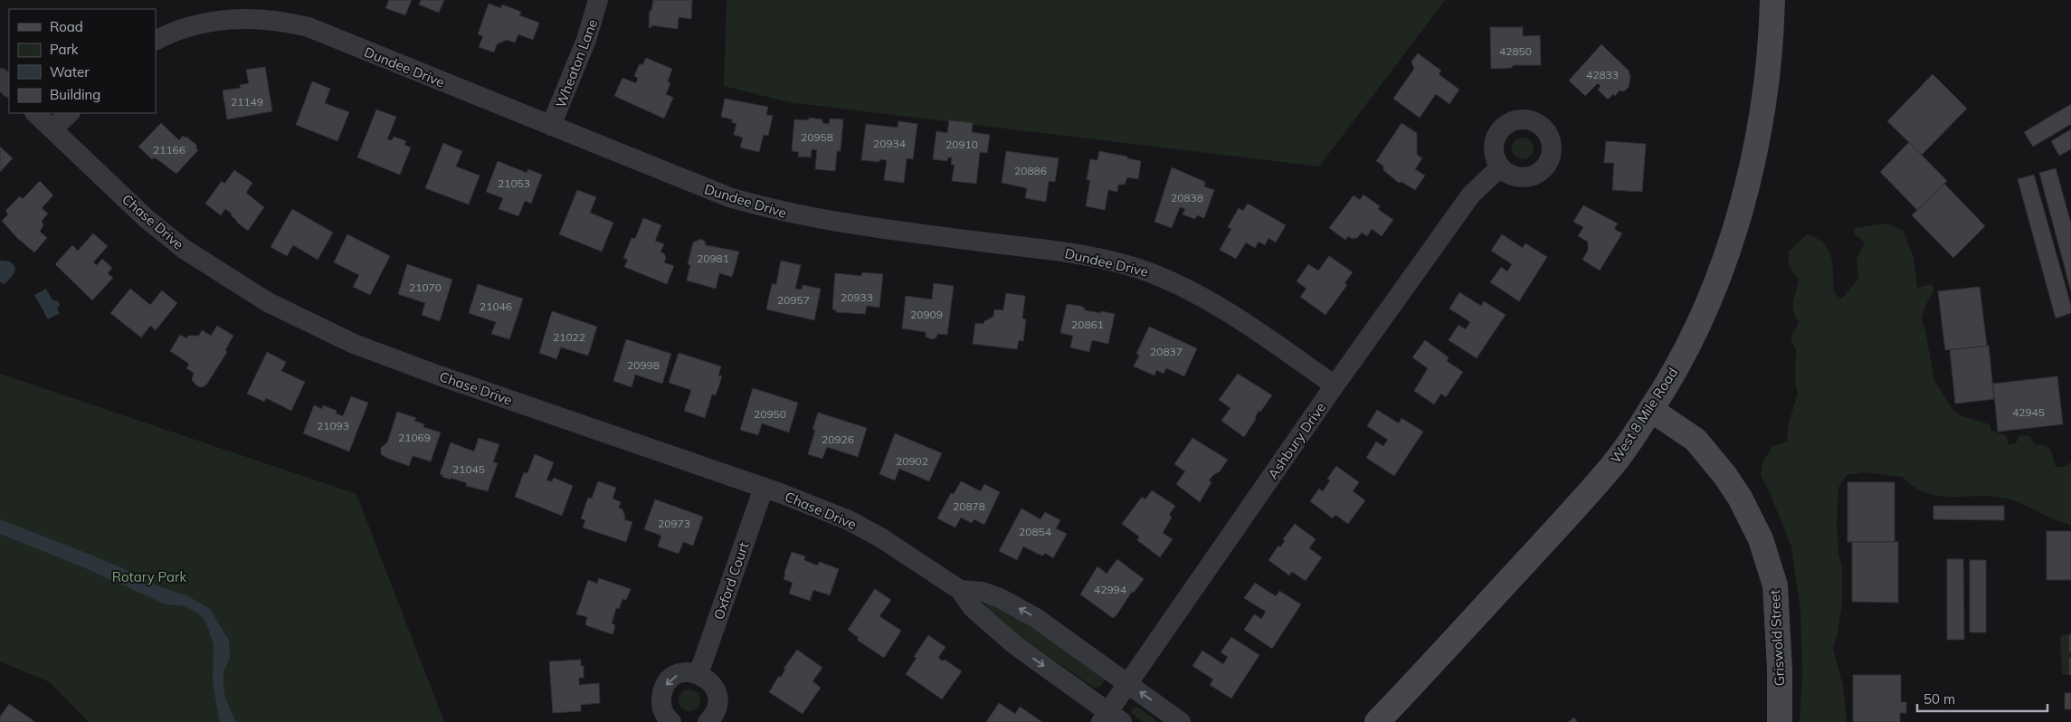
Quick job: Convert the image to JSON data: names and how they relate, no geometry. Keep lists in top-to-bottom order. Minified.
{"streets":{"main road":["West 8 Mile Road","Griswold Street"],"street":["Wheaton Lane","Dundee Drive","Chase Drive","Ashbury Drive","Oxford Court"]},"crossings":[["Wheaton Lane","Dundee Drive"],["Dundee Drive","Ashbury Drive"],["Chase Drive","Ashbury Drive"],["Chase Drive","Oxford Court"],["West 8 Mile Road","Griswold Street"]],"parks":["Rotary Park"],"house_numbers":["42850","42833","21149","20958","20934","20910","21166","20886","21053","20838","20981","21070","20933","20957","21046","20909","20861","21022","20837","20998","42945","20950","21093","21069","20926","20902","21045","20878","20973","20854","42994"],"legend":["Road","Park","Water","Building"],"scale_bar":"50 m"}
